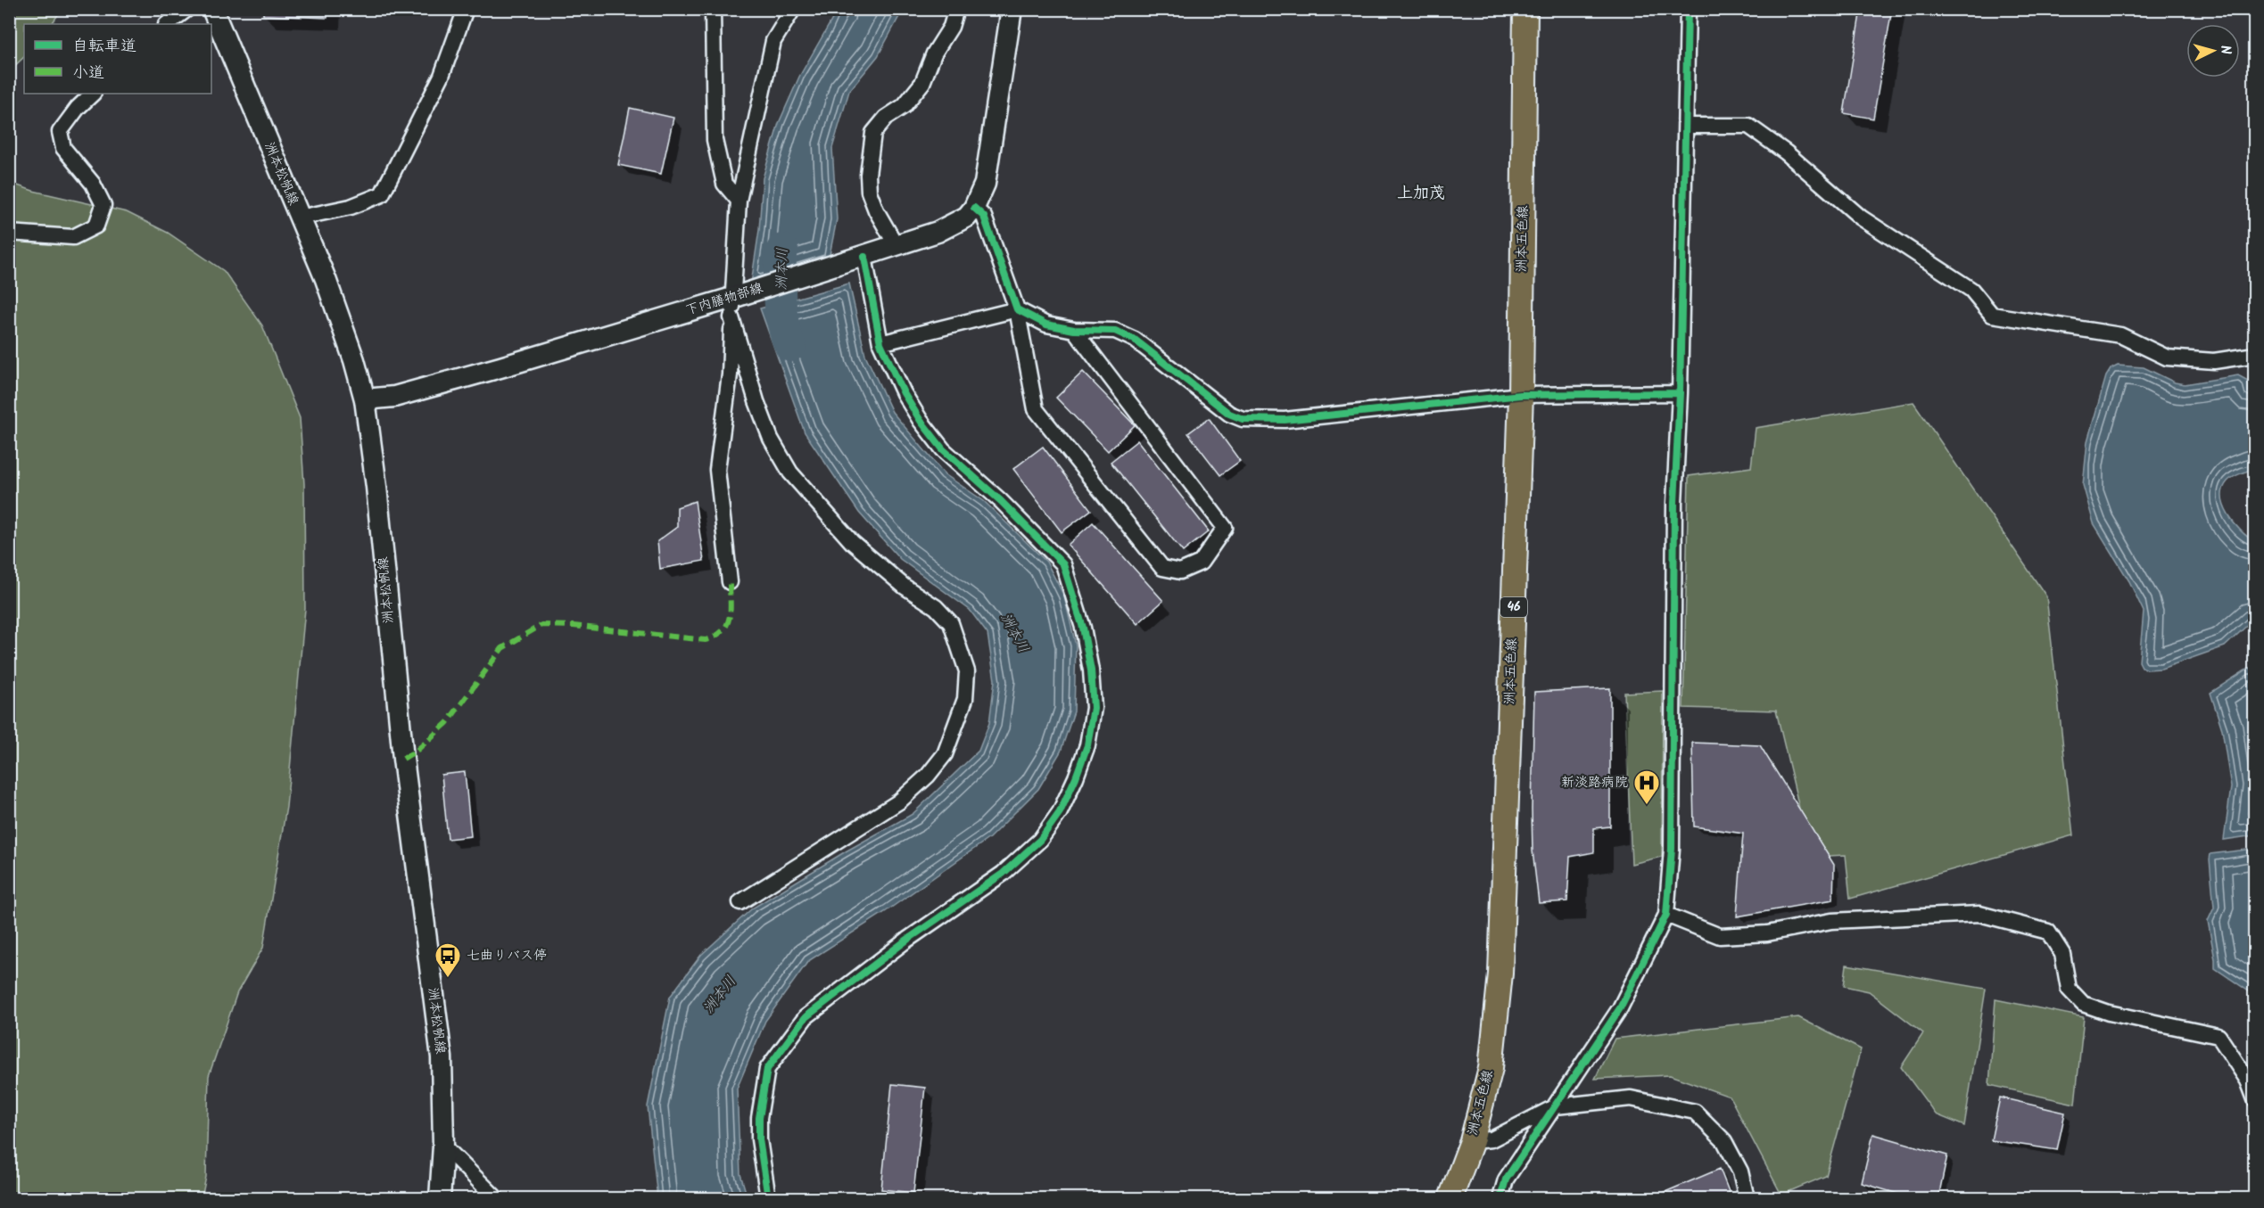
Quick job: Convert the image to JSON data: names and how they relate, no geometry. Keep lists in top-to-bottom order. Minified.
{"streets":{"main road":["洲本松帆線","洲本五色線","下内膳物部線","46"]},"crossings":[["洲本松帆線","下内膳物部線"]],"districts":["上加茂"],"water":["洲本川"],"places":{"hospital":["新淡路病院"],"bus stop":["七曲りバス停"]},"legend":["自転車道","小道"],"north":"right"}
